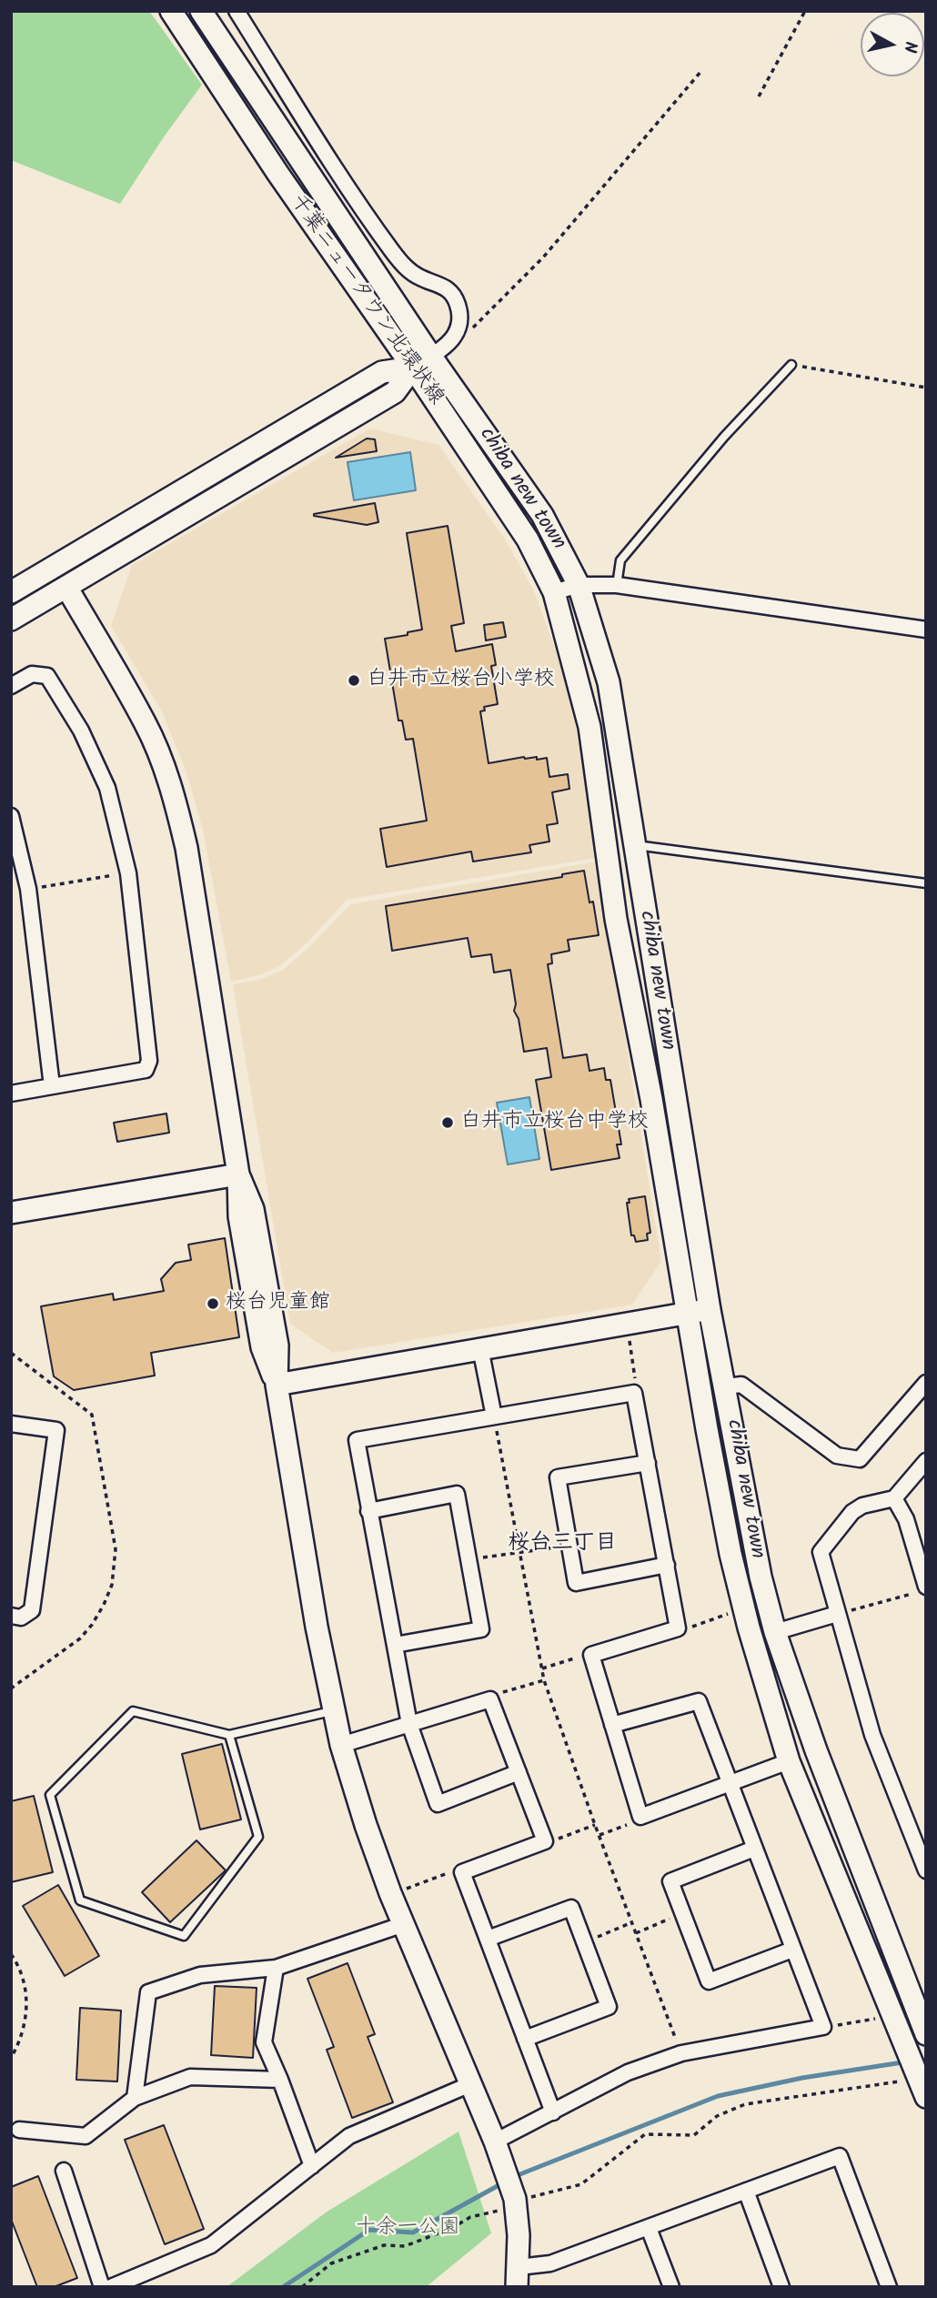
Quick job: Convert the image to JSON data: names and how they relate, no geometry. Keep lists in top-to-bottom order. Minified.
{"streets":{"main road":["千葉ニュータウン北環状線","chiba new town"]},"crossings":[["千葉ニュータウン北環状線","chiba new town"]],"districts":["桜台三丁目"],"parks":["十余一公園"],"places":["白井市立桜台小学校","白井市立桜台中学校","桜台児童館"],"north":"right"}
